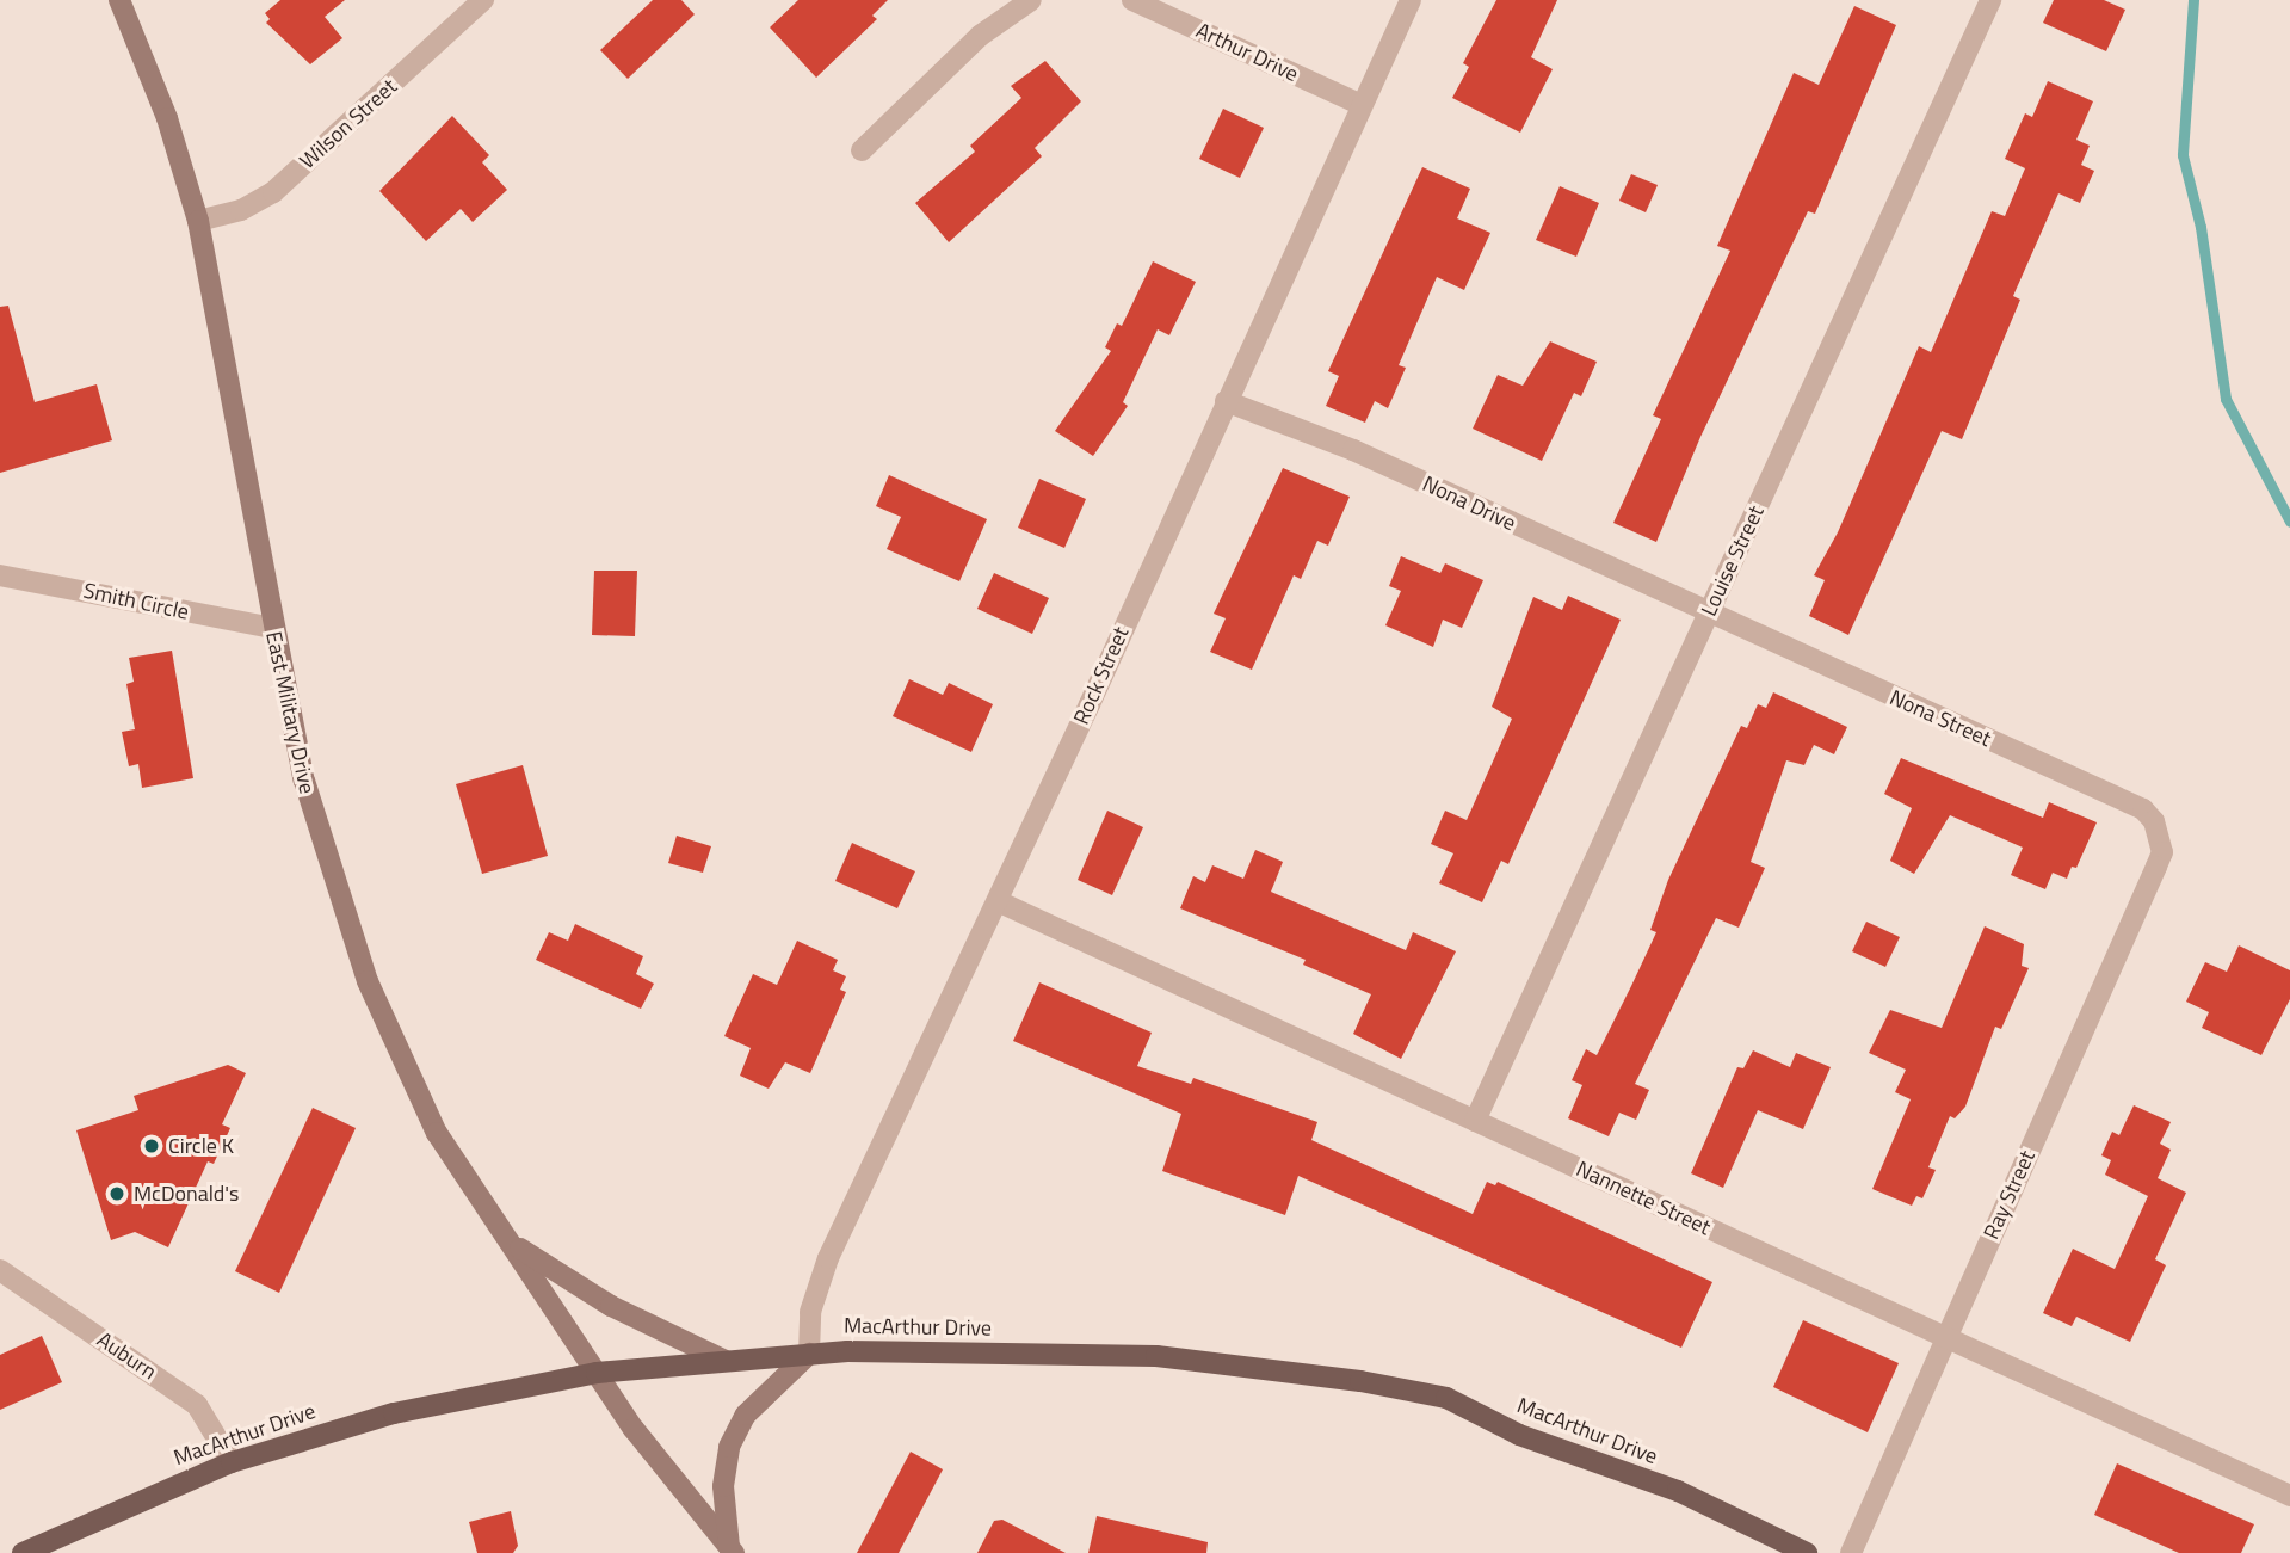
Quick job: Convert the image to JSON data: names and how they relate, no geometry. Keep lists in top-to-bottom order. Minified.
{"streets":{"main road":["MacArthur Drive"],"street":["Arthur Drive","Wilson Street","Nona Drive","Louise Street","Smith Circle","Rock Street","East Military Drive","Nona Street","Ray Street","Nannette Street","Auburn"]},"crossings":[["Arthur Drive","Rock Street"],["Wilson Street","East Military Drive"],["Nona Drive","Louise Street"],["Nona Drive","Rock Street"],["Nona Drive","Nona Street"],["Louise Street","Nona Street"],["Louise Street","Nannette Street"],["Smith Circle","East Military Drive"],["Rock Street","Nannette Street"],["Rock Street","MacArthur Drive"],["East Military Drive","MacArthur Drive"],["Nona Street","Ray Street"],["Ray Street","Nannette Street"],["MacArthur Drive","Auburn"]],"places":["Circle K","McDonald's"]}
